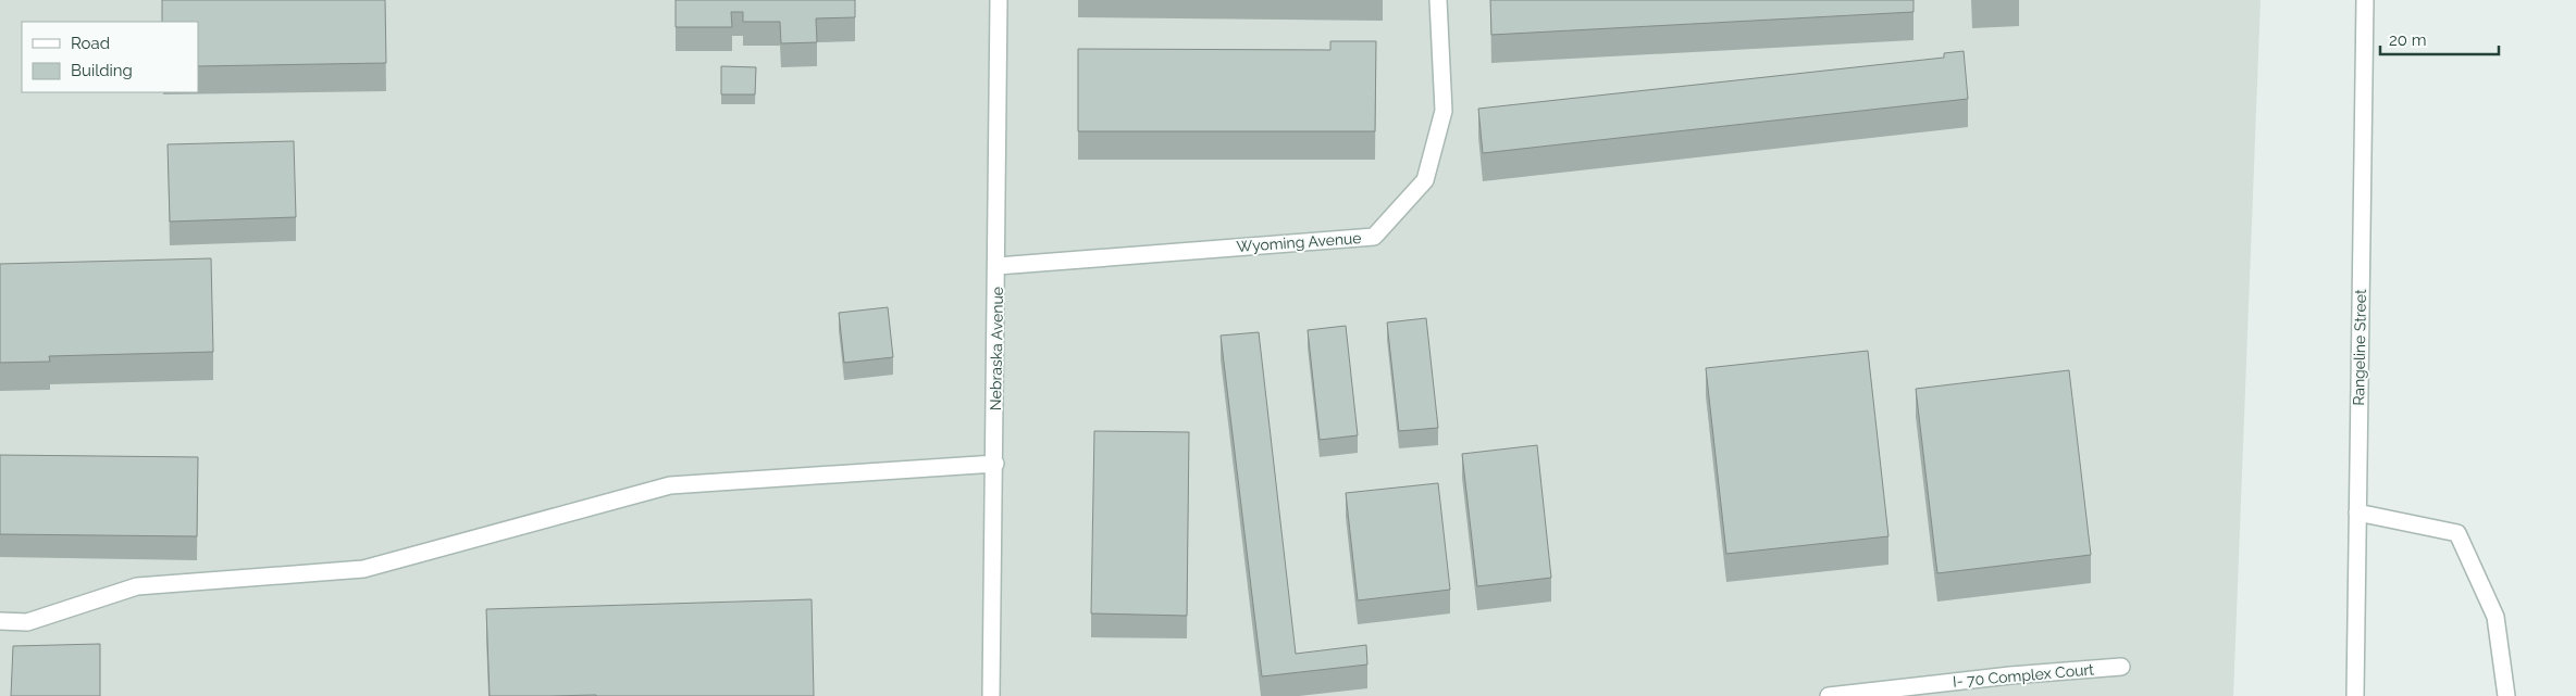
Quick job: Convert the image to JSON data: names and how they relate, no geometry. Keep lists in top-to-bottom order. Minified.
{"streets":{"street":["Wyoming Avenue","Rangeline Street","Nebraska Avenue","I- 70 Complex Court"]},"crossings":[["Wyoming Avenue","Nebraska Avenue"]],"legend":["Road","Building"],"scale_bar":"20 m"}
